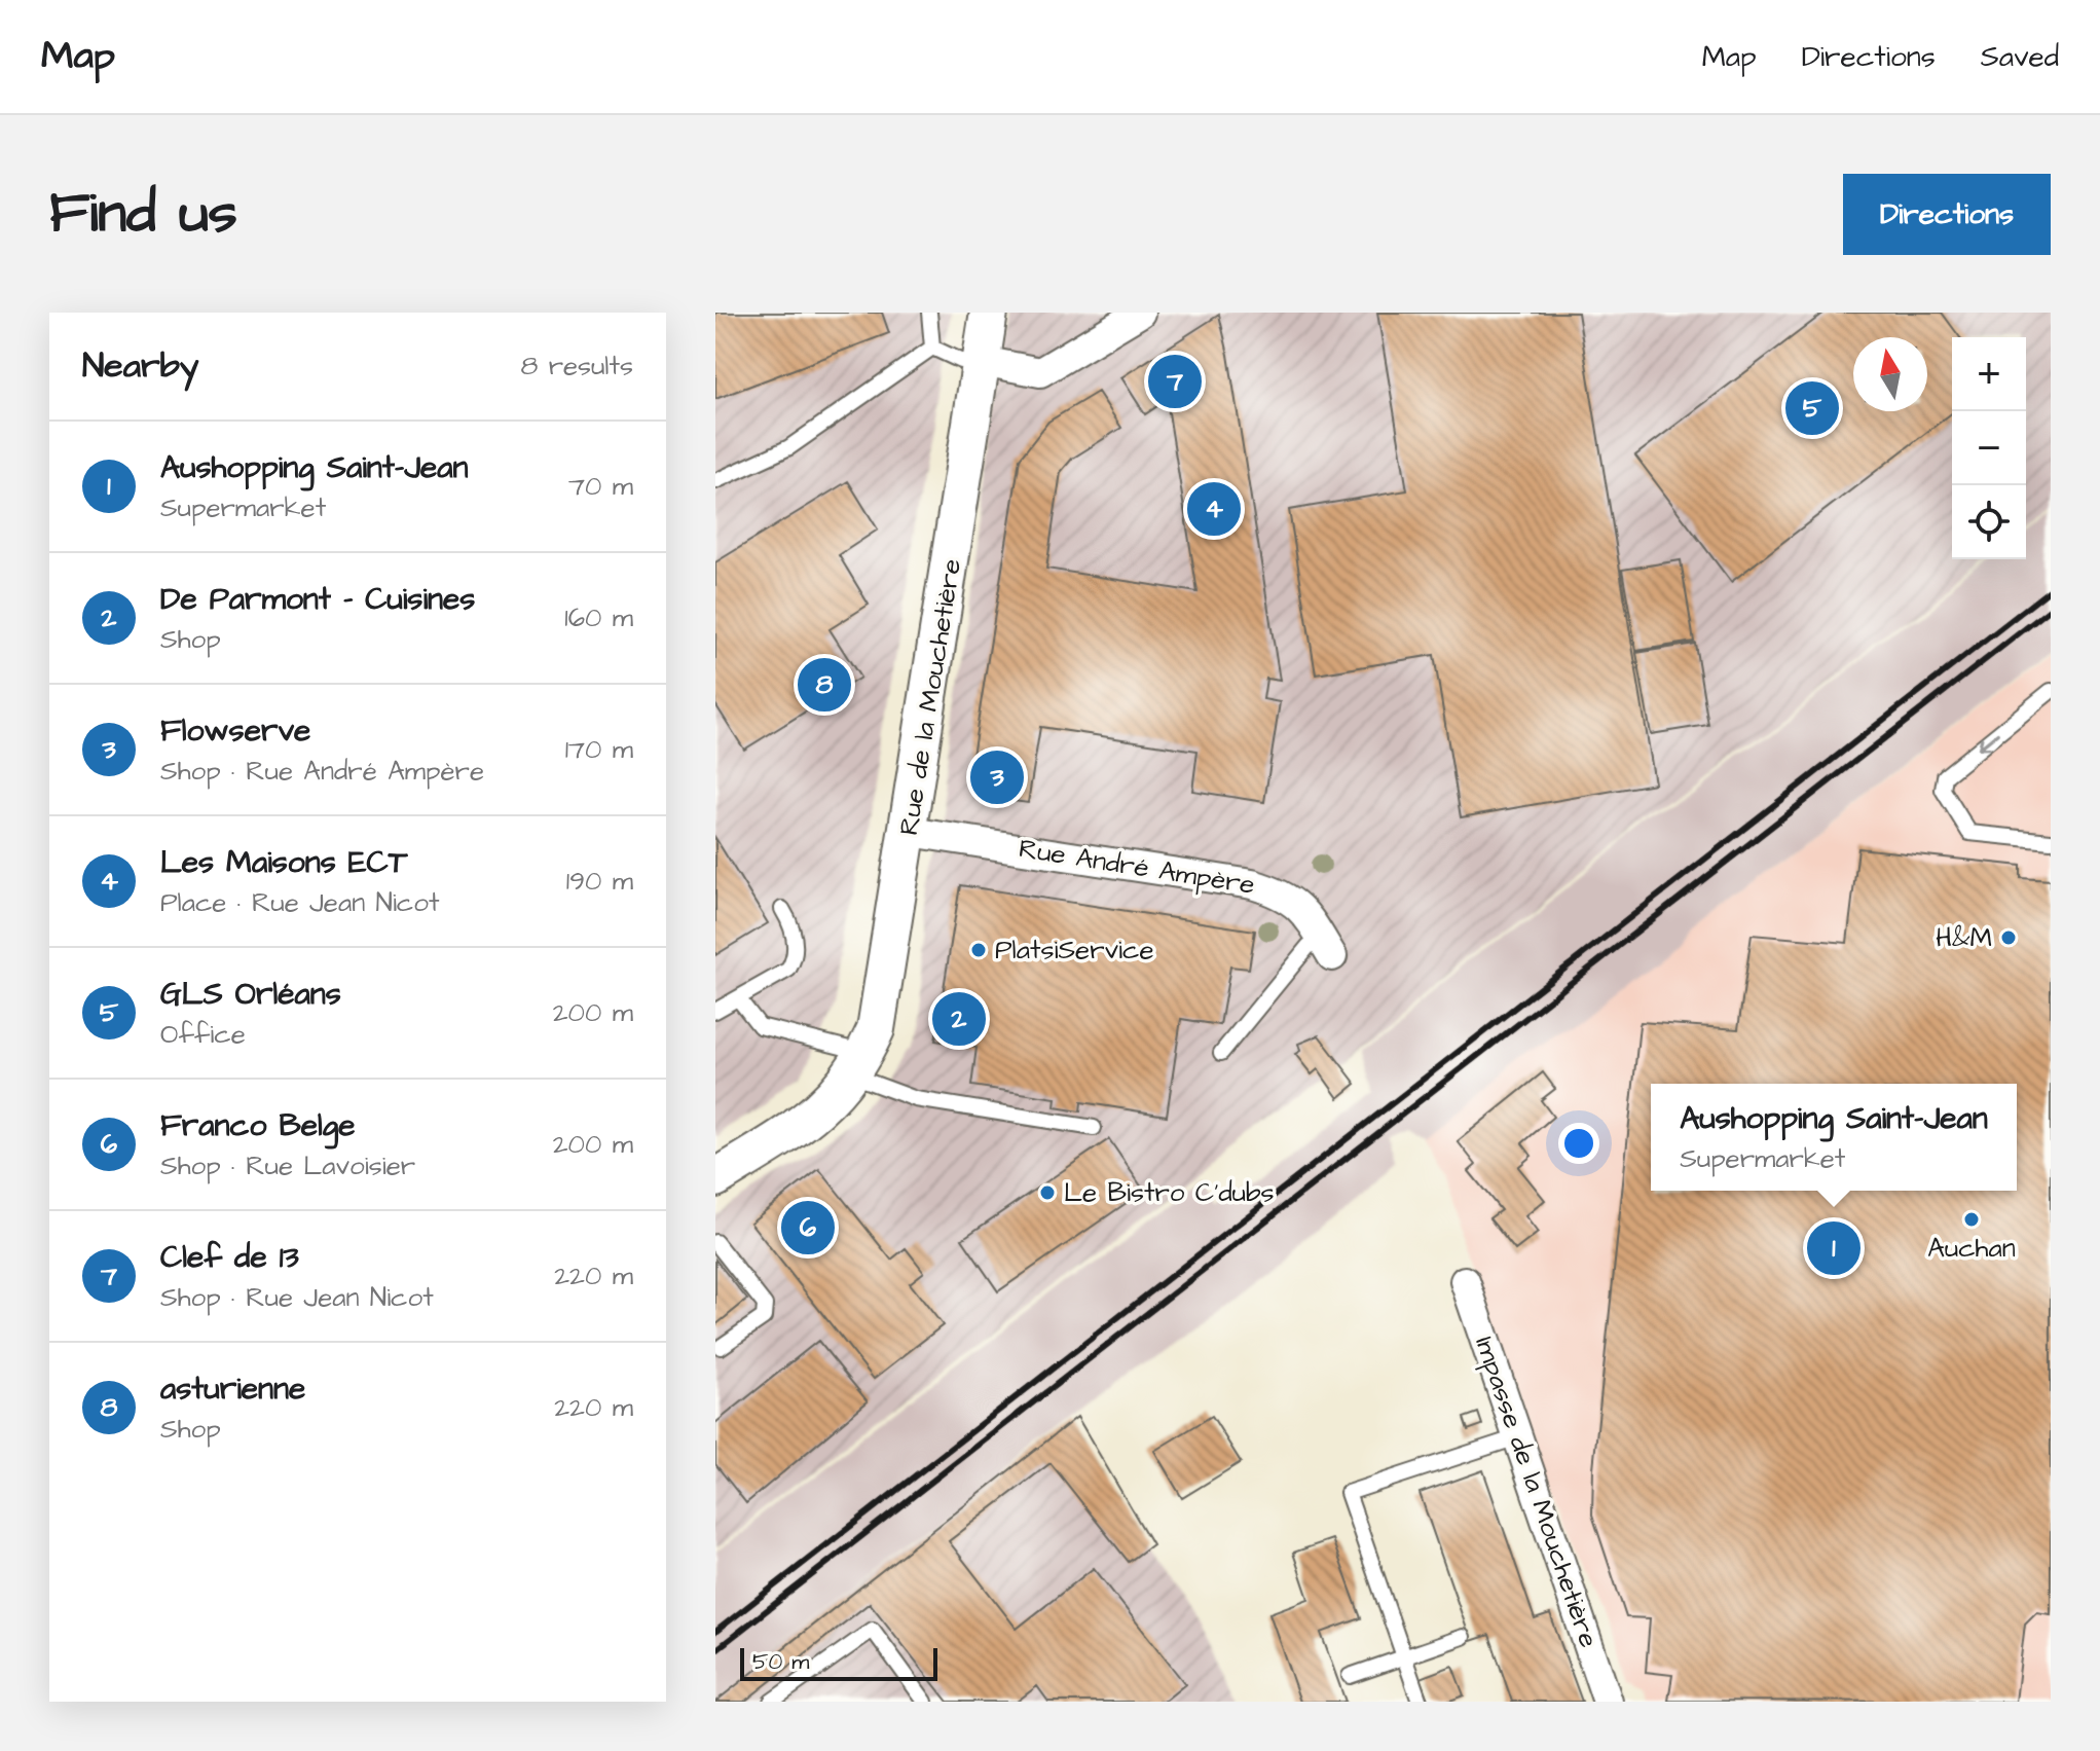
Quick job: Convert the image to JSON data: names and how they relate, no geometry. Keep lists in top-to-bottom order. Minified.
{"streets":{"street":["Rue de la Mouchetière","Rue André Ampère","Impasse de la Mouchetière"]},"crossings":[["Rue de la Mouchetière","Rue André Ampère"]],"places":["H&M","PlatsiService","Le Bistro C'dubs","Auchan"],"scale_bar":"50 m","north":"top","page":{"header":"Map","nav":["Map","Directions","Saved"],"title":"Find us","buttons":"Directions","heading":["Nearby","8 results"],"map_buttons":["+","−"],"pins":["7","5","4","8","3","2","6","1"],"list":[{"mark":"1","name":"Aushopping Saint-Jean","note":"Supermarket","value":"70 m"},{"mark":"2","name":"De Parmont - Cuisines","note":"Shop","value":"160 m"},{"mark":"3","name":"Flowserve","note":"Shop · Rue André Ampère","value":"170 m"},{"mark":"4","name":"Les Maisons ECT","note":"Place · Rue Jean Nicot","value":"190 m"},{"mark":"5","name":"GLS Orléans","note":"Office","value":"200 m"},{"mark":"6","name":"Franco Belge","note":"Shop · Rue Lavoisier","value":"200 m"},{"mark":"7","name":"Clef de 13","note":"Shop · Rue Jean Nicot","value":"220 m"},{"mark":"8","name":"asturienne","note":"Shop","value":"220 m"}],"popup":["Aushopping Saint-Jean","Supermarket"],"scale":"50 m"}}
